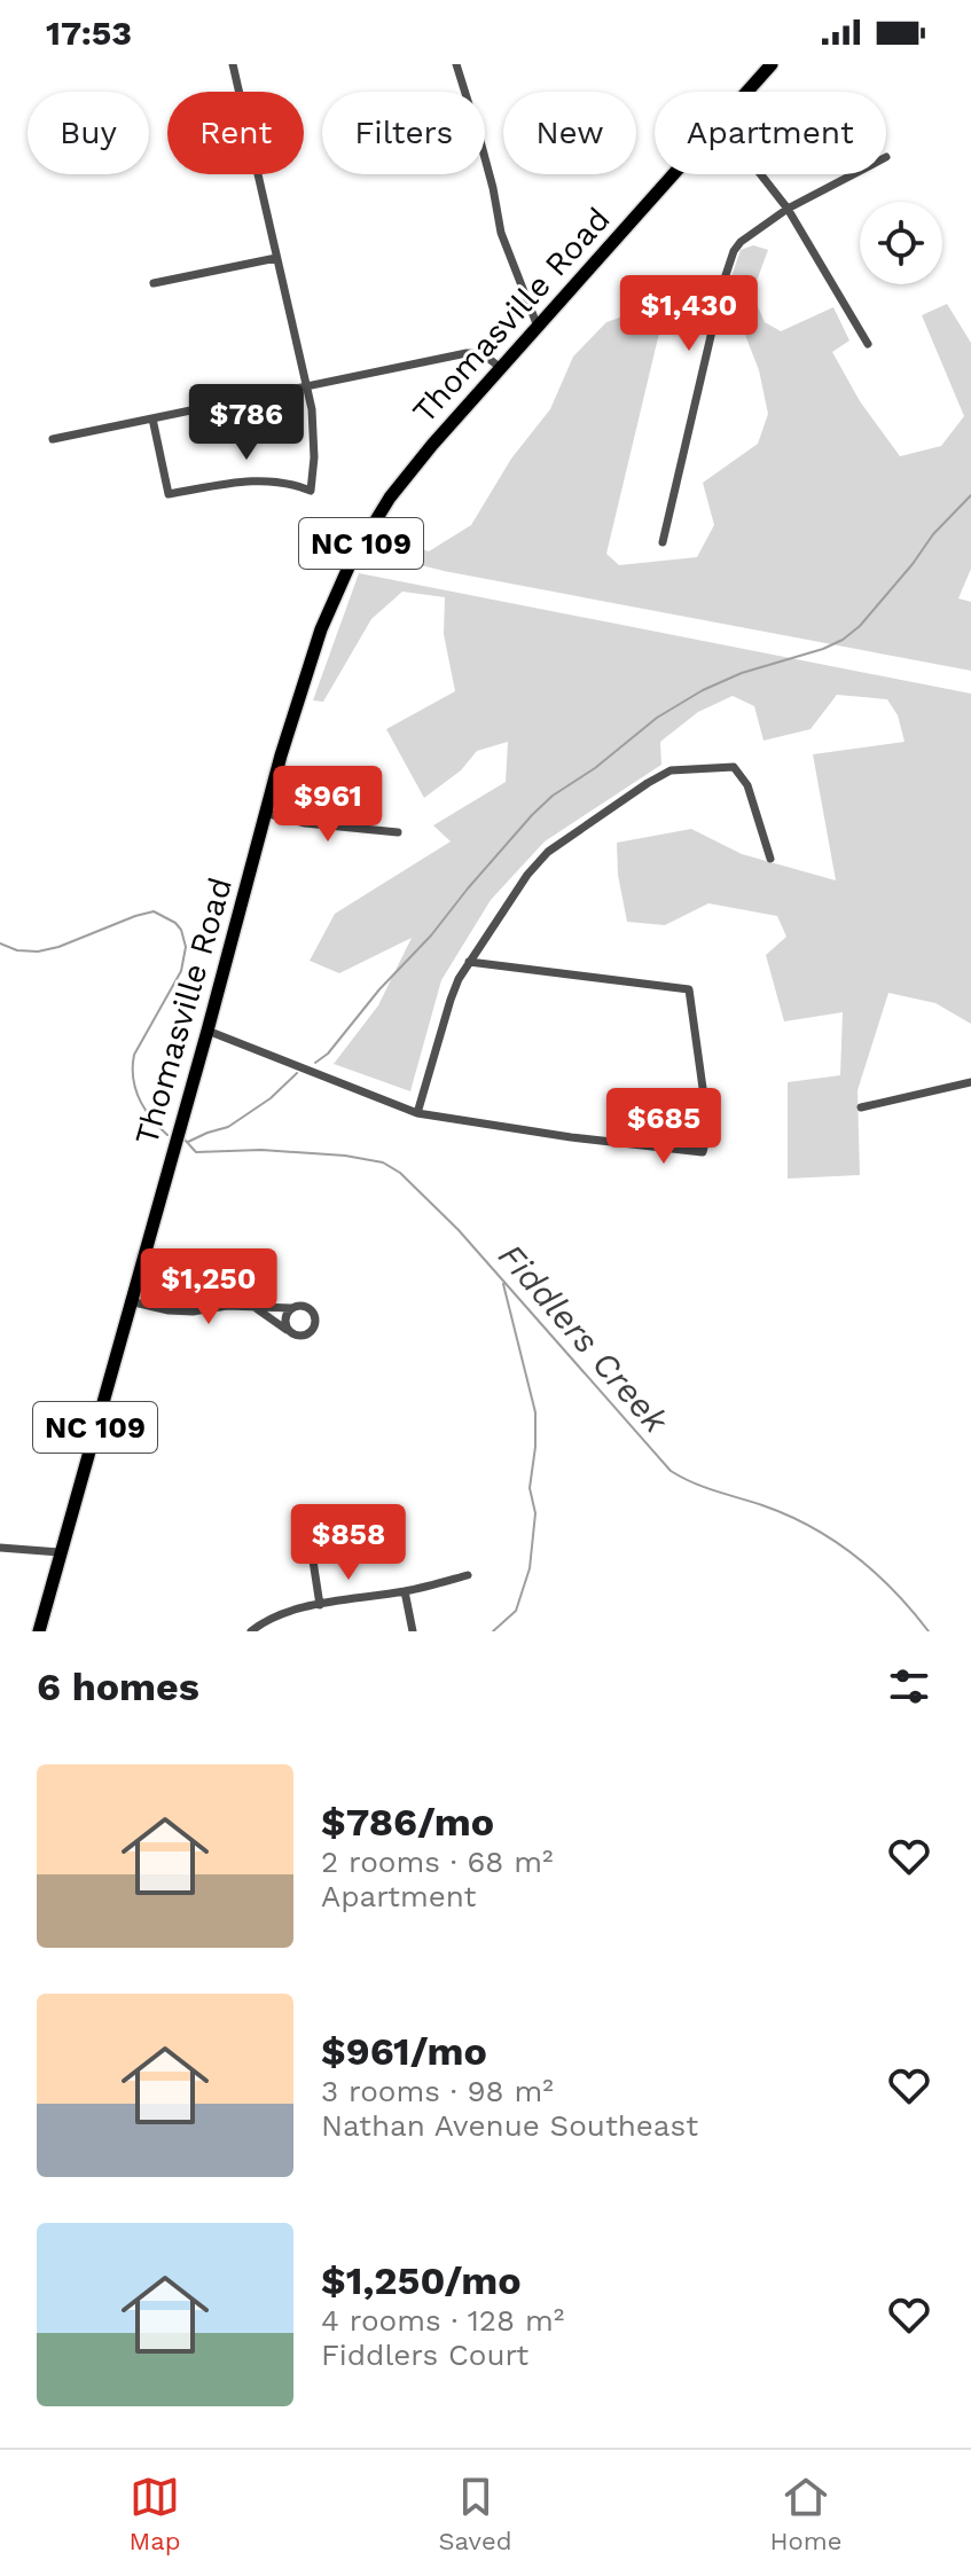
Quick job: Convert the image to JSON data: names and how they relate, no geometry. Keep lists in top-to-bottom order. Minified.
{"streets":{"main road":["Thomasville Road","NC 109"]},"water":["Fiddlers Creek"],"page":{"status":"17:53","chip":["Buy","Rent","Filters","New","Apartment"],"price":["$1,430","$786","$961","$685","$1,250","$858"],"heading":"6 homes","list":[{"name":"$786/mo","note":"2 rooms · 68 m² · Apartment"},{"name":"$961/mo","note":"3 rooms · 98 m² · Nathan Avenue Southeast"},{"name":"$1,250/mo","note":"4 rooms · 128 m² · Fiddlers Court"}],"tabs":["Map","Saved","Home"]}}
